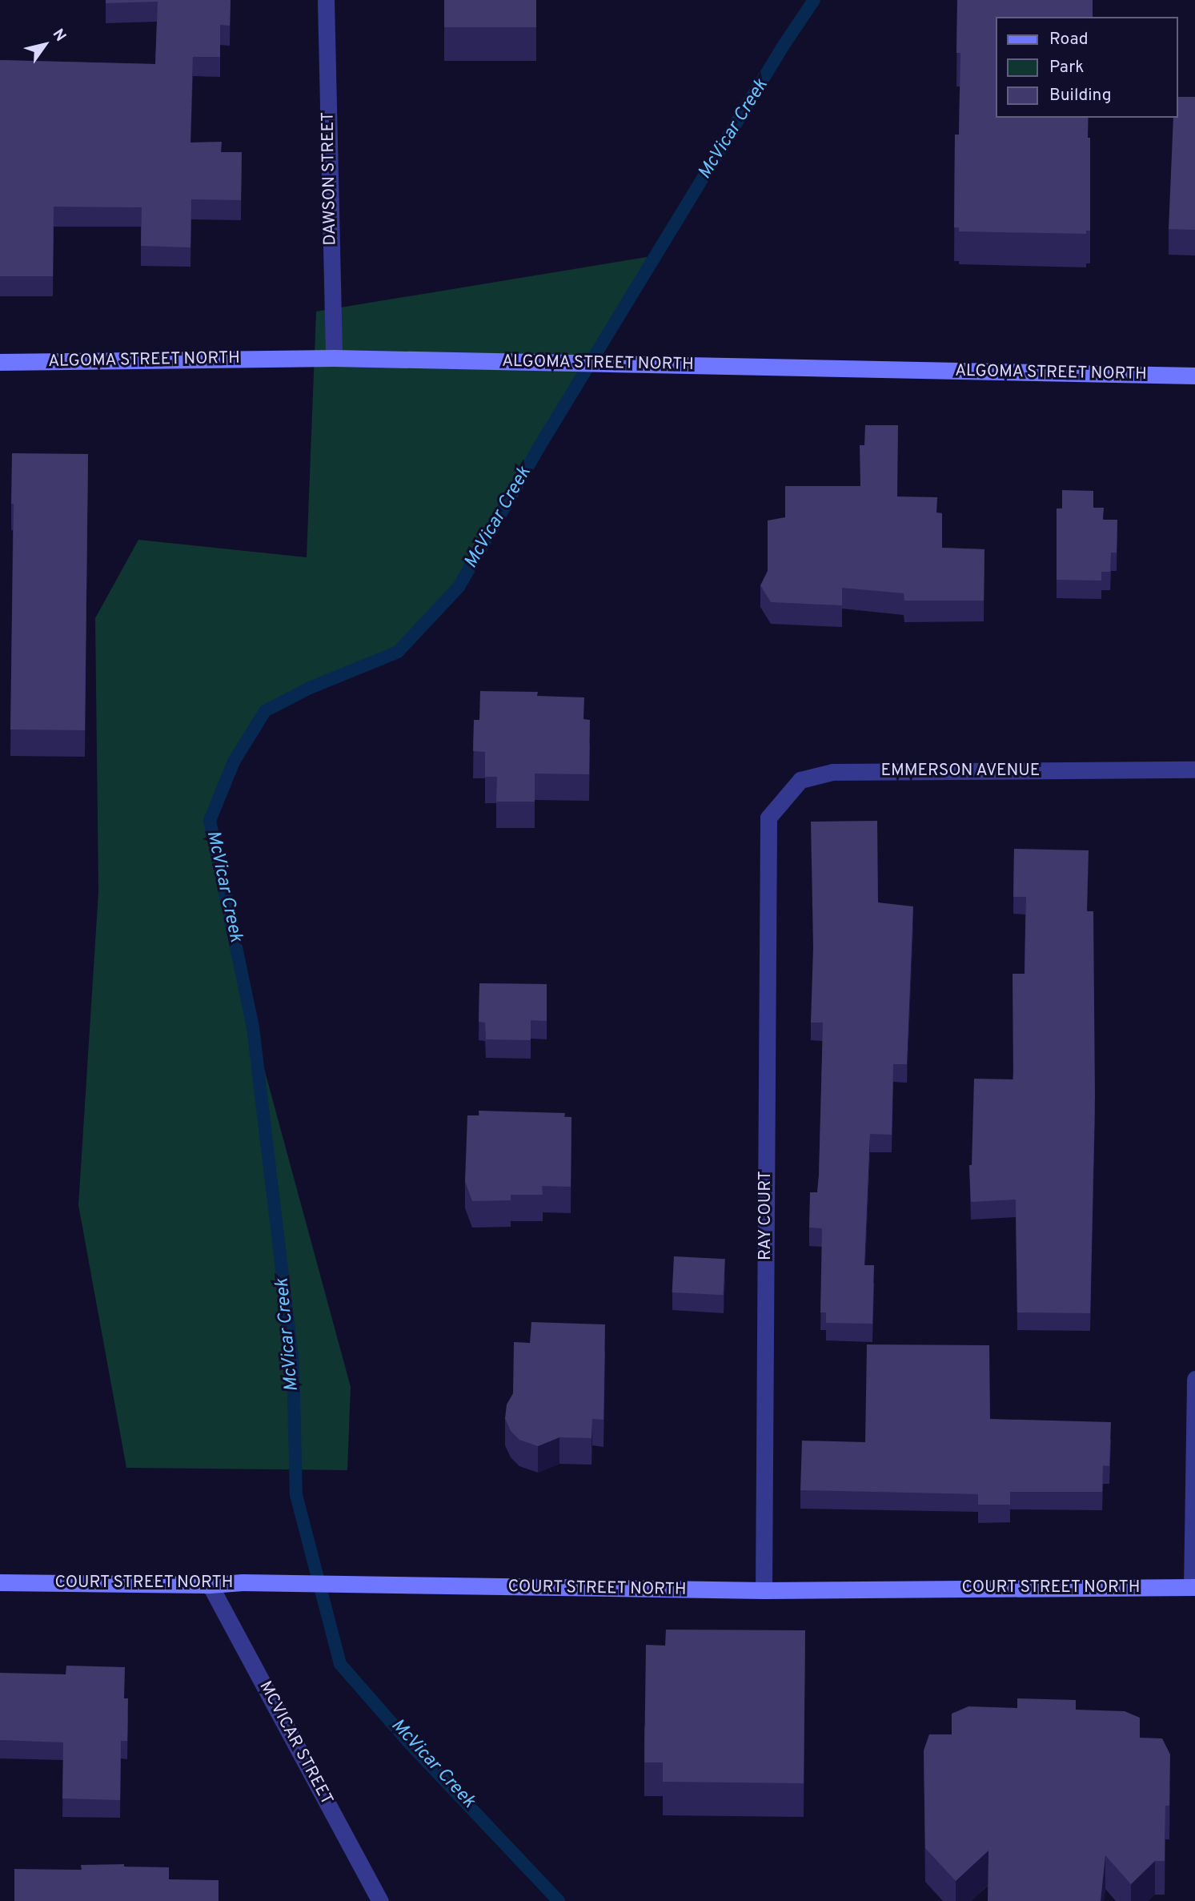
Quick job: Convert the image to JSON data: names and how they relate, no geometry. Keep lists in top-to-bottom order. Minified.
{"streets":{"street":["DAWSON STREET","ALGOMA STREET NORTH","EMMERSON AVENUE","RAY COURT","COURT STREET NORTH","MCVICAR STREET"]},"crossings":[["DAWSON STREET","ALGOMA STREET NORTH"],["EMMERSON AVENUE","RAY COURT"],["RAY COURT","COURT STREET NORTH"],["COURT STREET NORTH","MCVICAR STREET"]],"water":["McVicar Creek"],"legend":["Road","Park","Building"],"north":"top right"}
